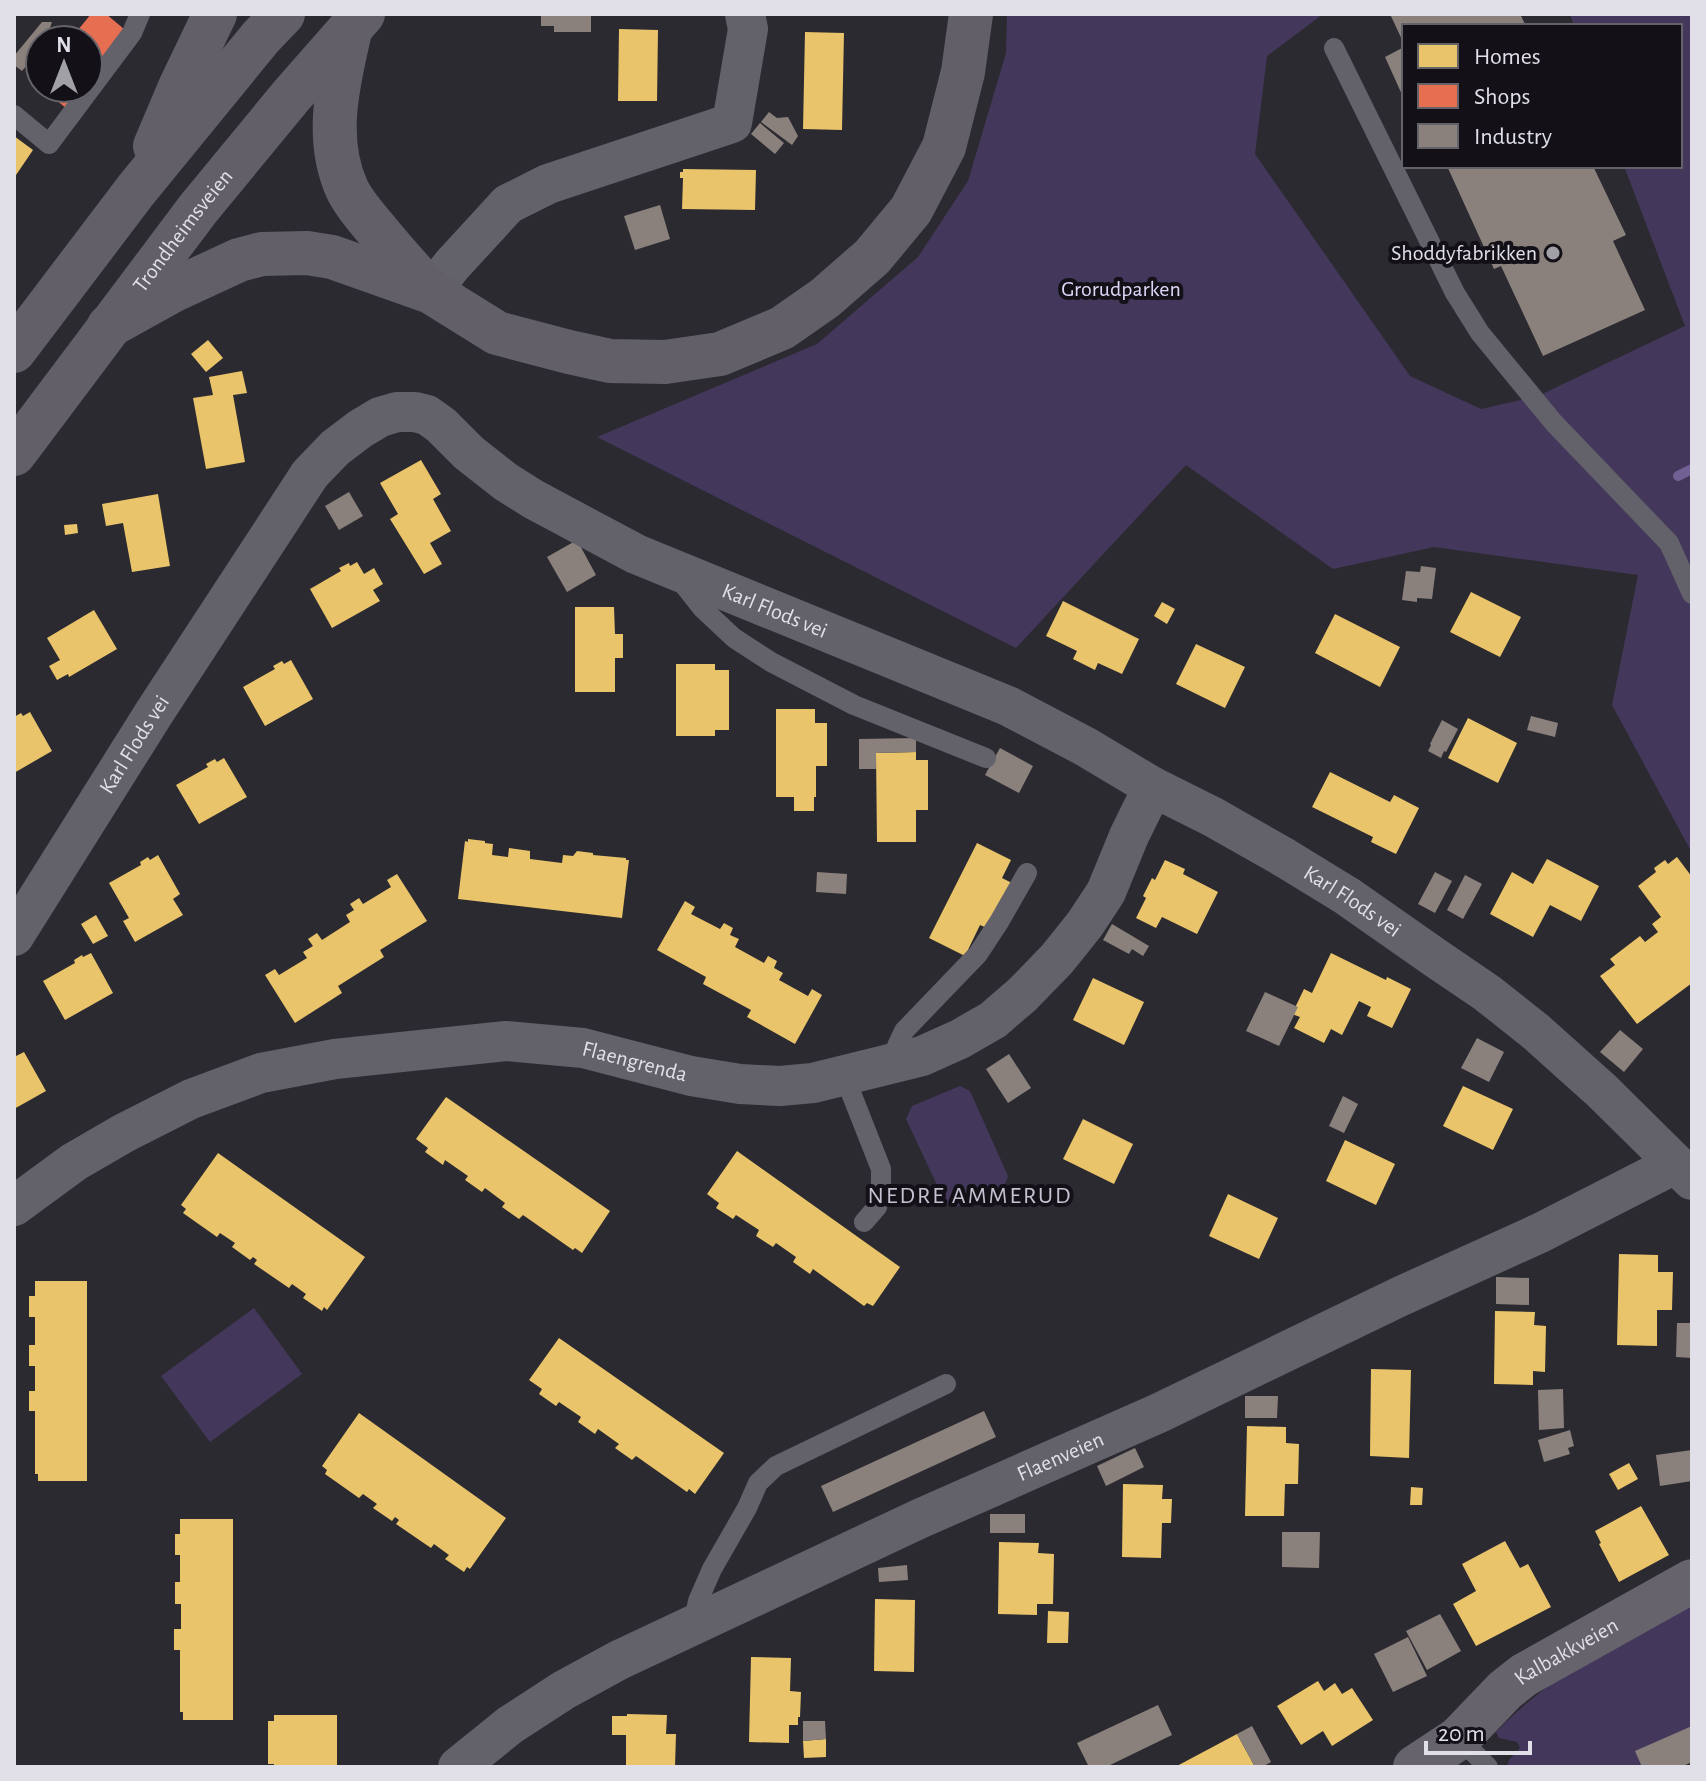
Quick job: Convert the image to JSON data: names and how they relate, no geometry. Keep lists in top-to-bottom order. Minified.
{"streets":{"highway":["Trondheimsveien"],"street":["Karl Flods vei","Flaengrenda","Flaenveien","Kalbakkveien"]},"crossings":[["Karl Flods vei","Flaengrenda"],["Karl Flods vei","Flaenveien"]],"districts":["NEDRE AMMERUD"],"parks":["Grorudparken"],"places":["Shoddyfabrikken"],"legend":["Homes","Shops","Industry"],"scale_bar":"20 m","north":"top"}
